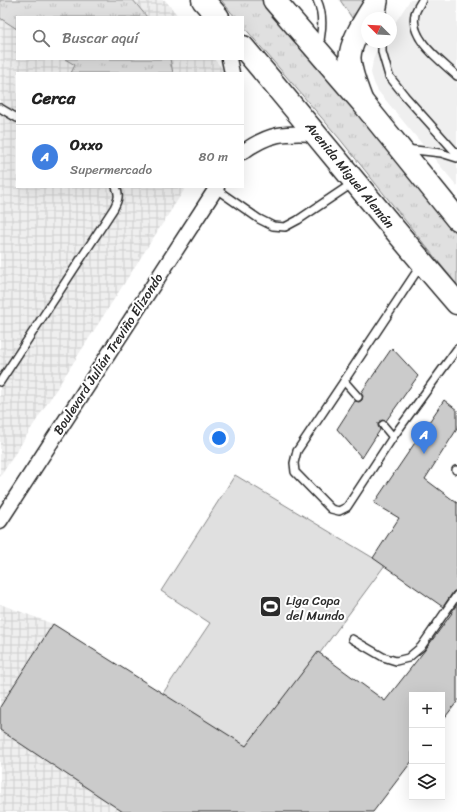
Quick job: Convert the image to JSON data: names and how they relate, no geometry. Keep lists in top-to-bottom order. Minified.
{"streets":{"highway":["Avenida Miguel Alemán"],"street":["Boulevard Julián Treviño Elizondo"]},"places":{"sports":["Liga Copa del Mundo"]},"north":"top left","page":{"search":"Buscar aquí","heading":"Cerca","list":[{"mark":"A","name":"Oxxo","note":"Supermercado","value":"80 m"}],"pins":"A","map_buttons":["+","−"]}}
